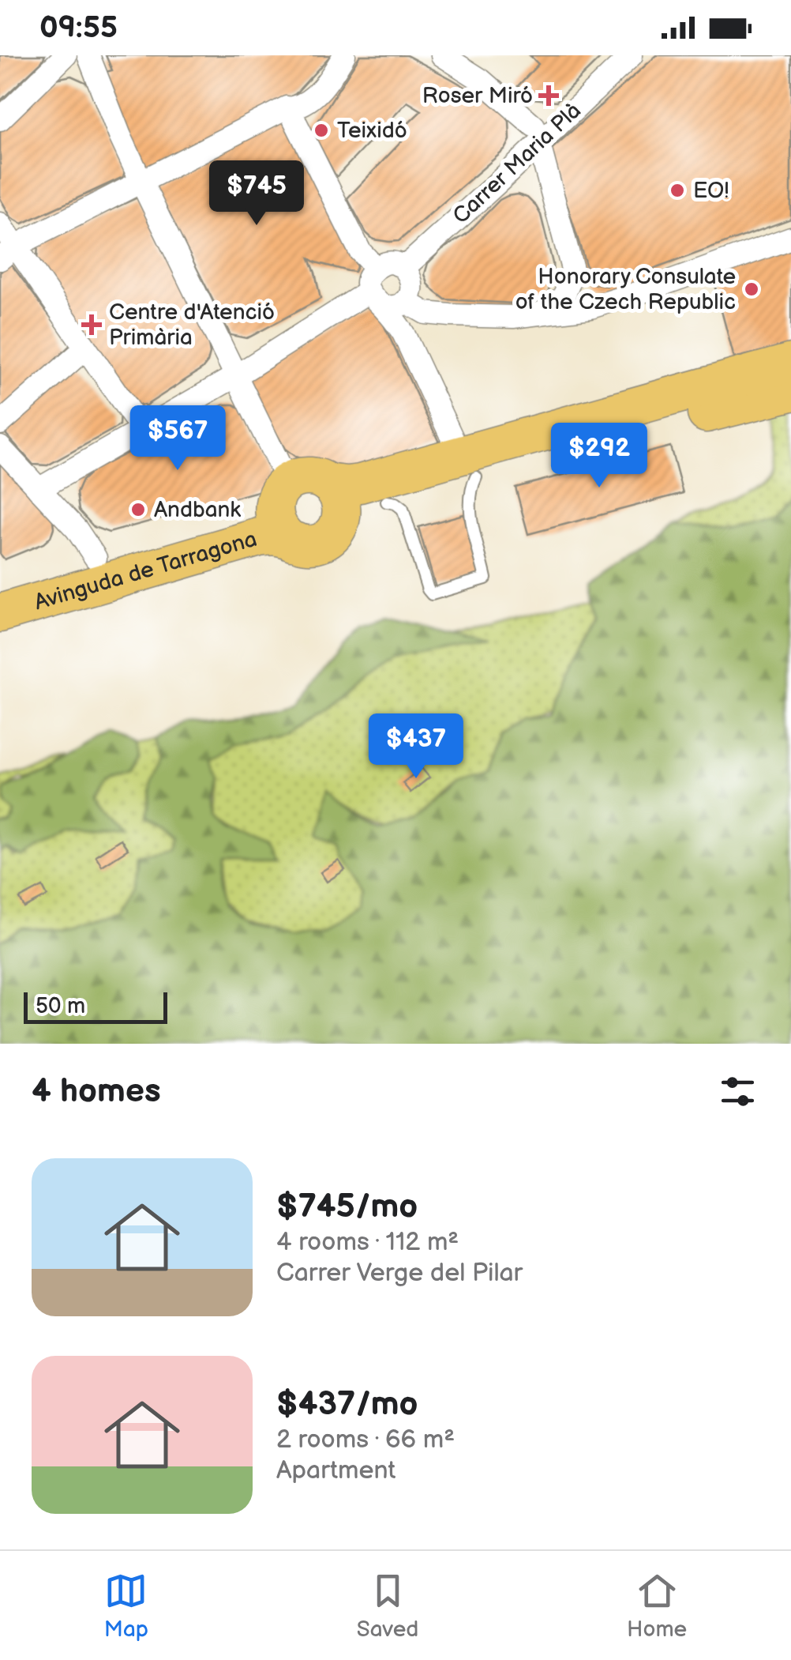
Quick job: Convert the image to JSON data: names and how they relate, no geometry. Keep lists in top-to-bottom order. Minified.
{"streets":{"highway":["Avinguda de Tarragona"],"street":["Carrer Maria Plà"]},"places":{"health":["Roser Miró","Centre d'Atenció Primària"],"other":["Teixidó","EO!","Honorary Consulate of the Czech Republic","Andbank"]},"scale_bar":"50 m","page":{"status":"09:55","price":["$745","$567","$292","$437"],"scale":"50 m","heading":"4 homes","list":[{"name":"$745/mo","note":"4 rooms · 112 m² · Carrer Verge del Pilar"},{"name":"$437/mo","note":"2 rooms · 66 m² · Apartment"}],"tabs":["Map","Saved","Home"]}}
